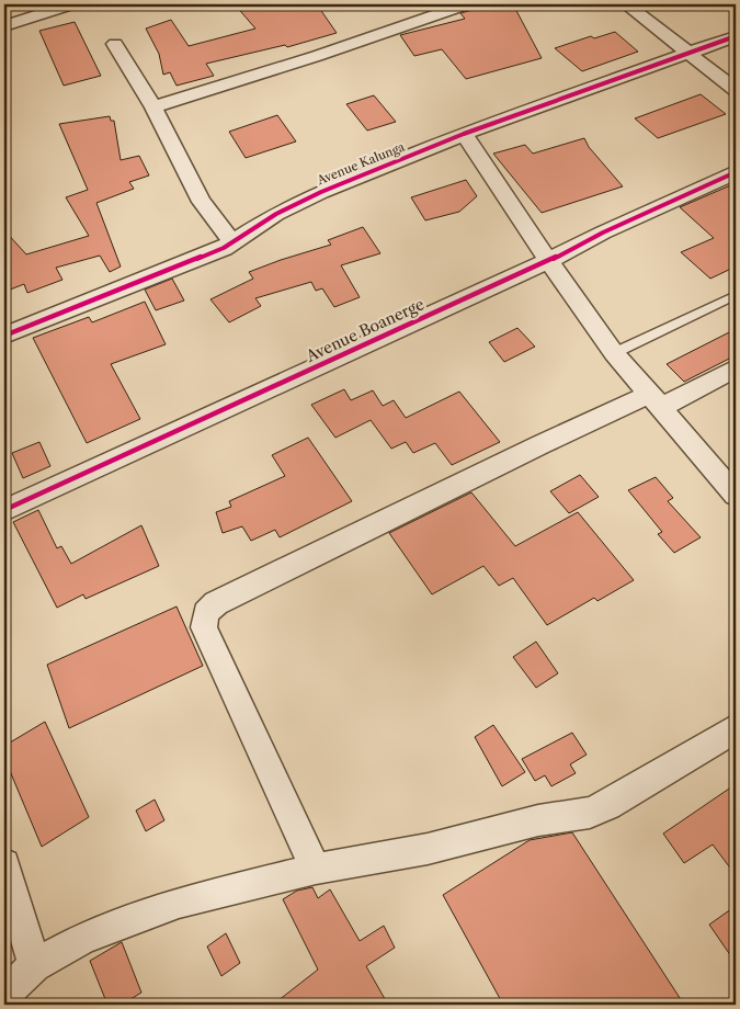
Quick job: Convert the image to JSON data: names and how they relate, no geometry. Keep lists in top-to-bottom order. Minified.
{"streets":{"street":["Avenue Kalunga","Avenue Boanerge"]}}
